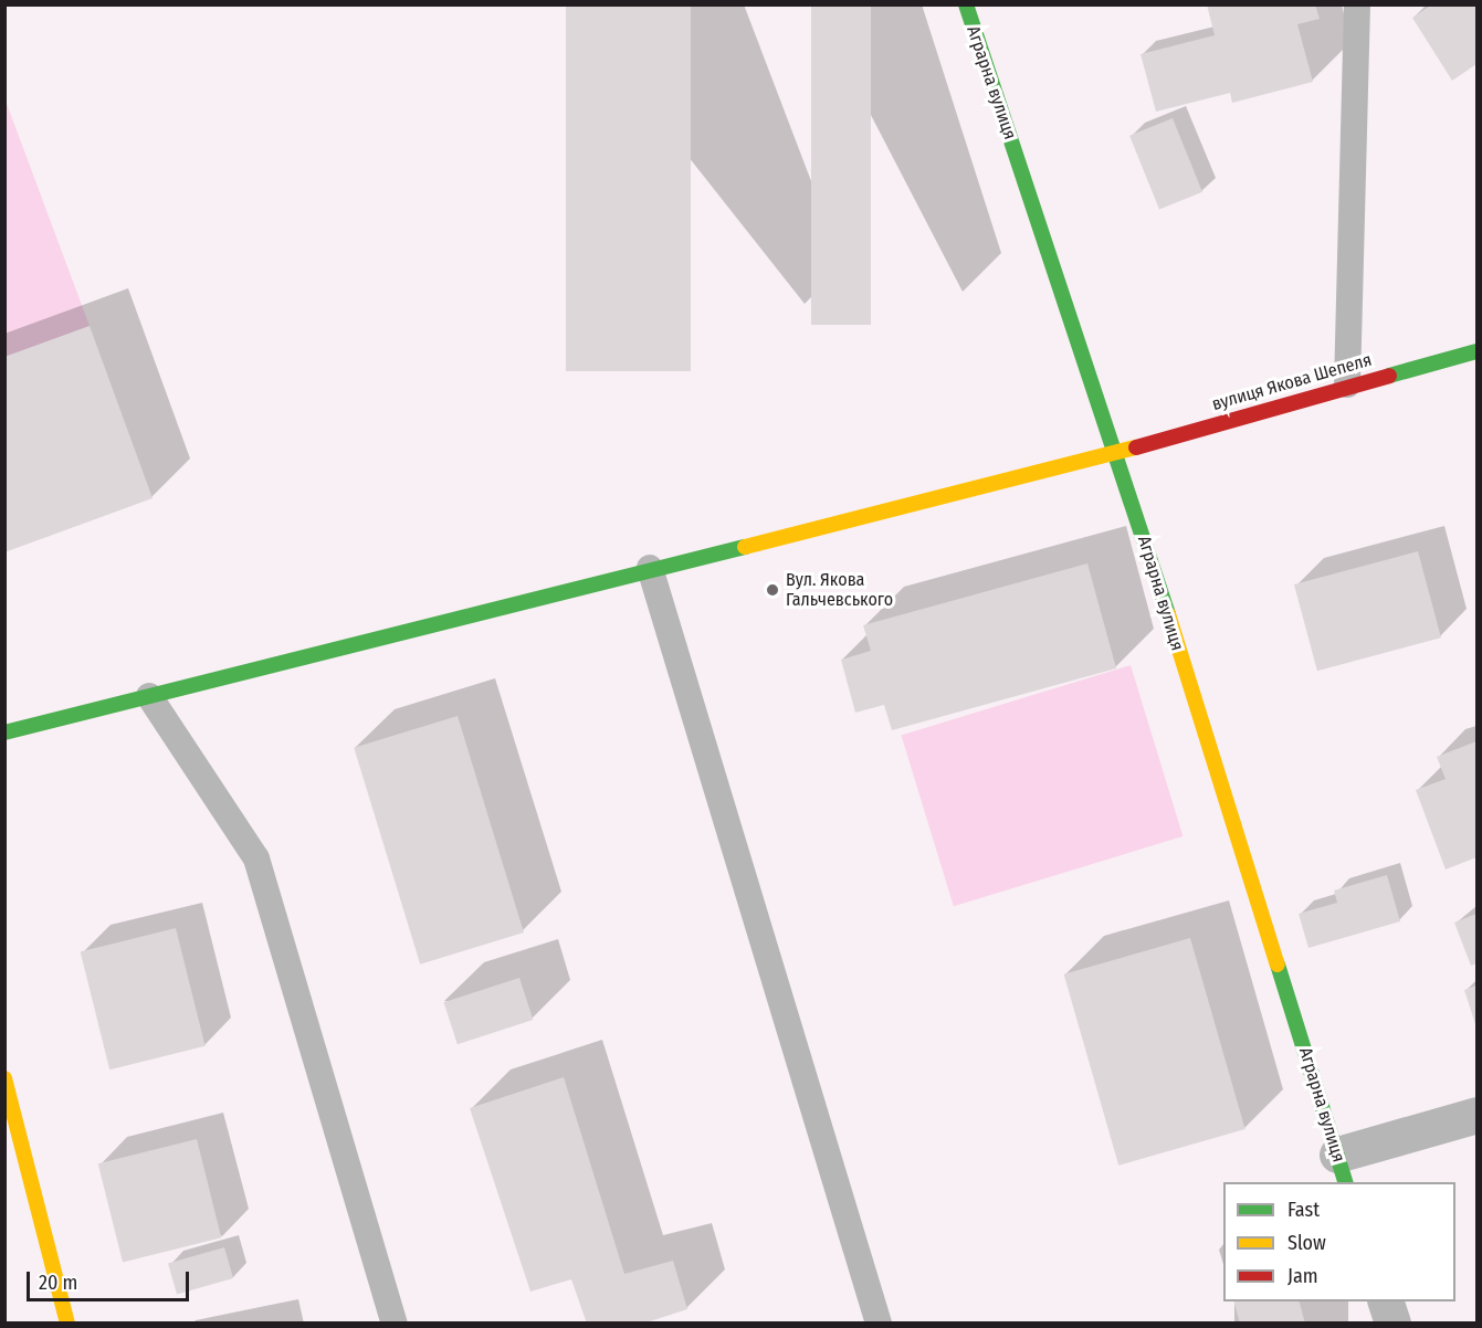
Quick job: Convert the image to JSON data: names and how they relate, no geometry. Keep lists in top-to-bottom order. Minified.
{"streets":{"street":["Аграрна вулиця","вулиця Якова Шепеля"]},"crossings":[["Аграрна вулиця","вулиця Якова Шепеля"]],"places":["Вул. Якова Гальчевського"],"legend":["Fast","Slow","Jam"],"scale_bar":"20 m"}
